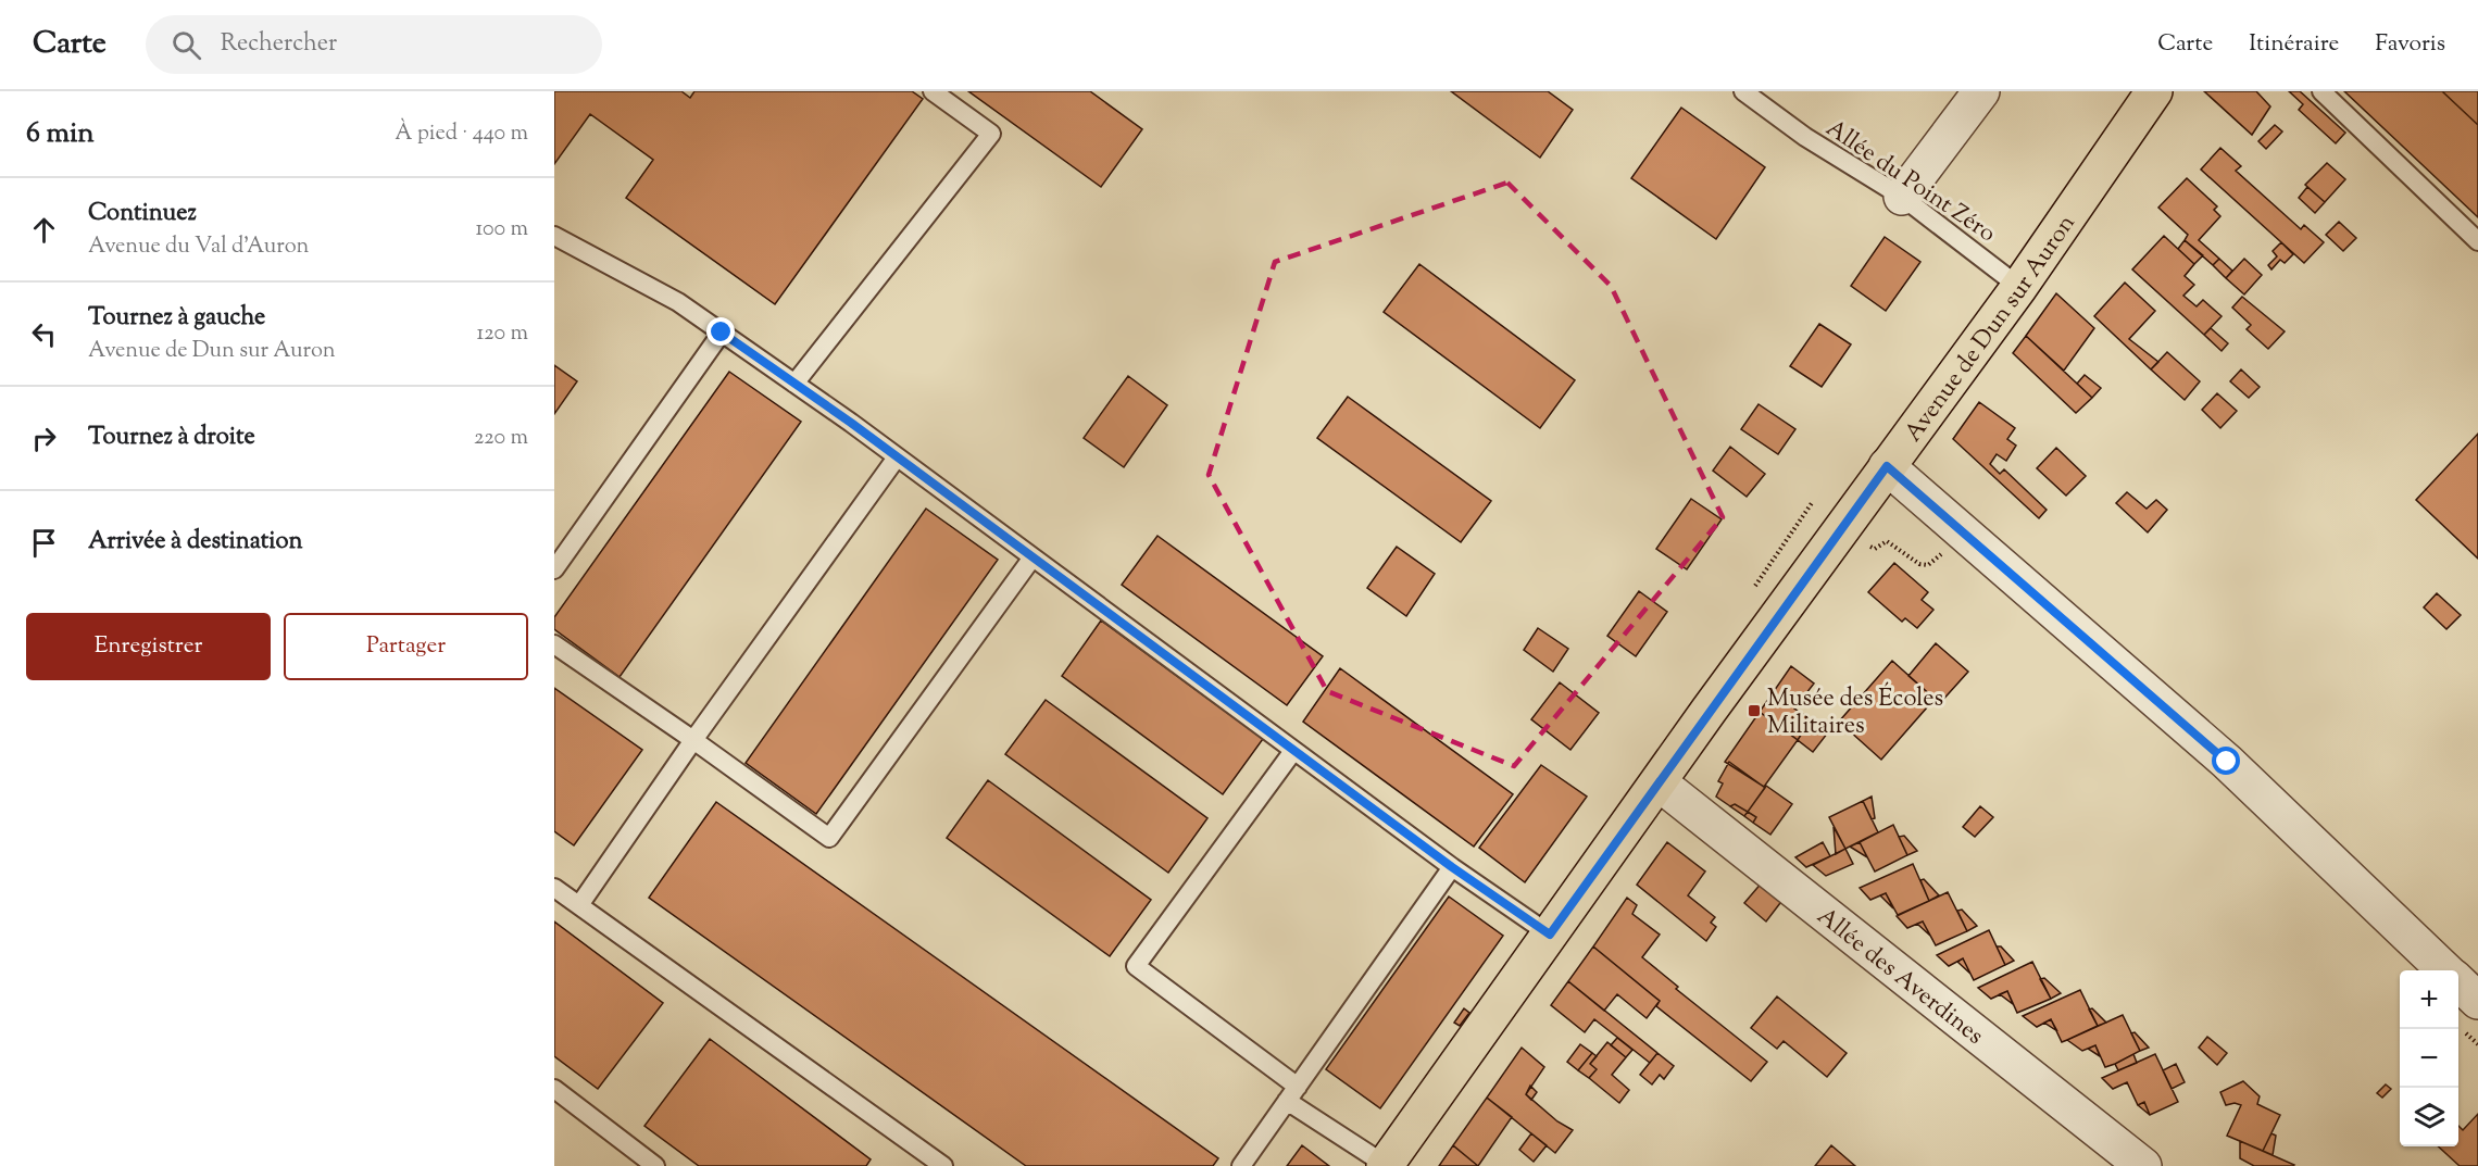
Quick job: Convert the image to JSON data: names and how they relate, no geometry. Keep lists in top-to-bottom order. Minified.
{"streets":{"main road":["Avenue de Dun sur Auron"],"street":["Allée des Averdines"],"lane":["Allée du Point Zéro"]},"crossings":[["Allée du Point Zéro","Avenue de Dun sur Auron"],["Avenue de Dun sur Auron","Allée des Averdines"]],"places":{"transit":["Musée des Écoles Militaires"]},"page":{"header":"Carte","search":"Rechercher","nav":["Carte","Itinéraire","Favoris"],"heading":["6 min","À pied · 440 m"],"list":[["Continuez","Avenue du Val d'Auron","100 m"],["Tournez à gauche","Avenue de Dun sur Auron","120 m"],["Tournez à droite","220 m"],"Arrivée à destination"],"buttons":["Enregistrer","Partager"],"map_buttons":["+","−"]}}
